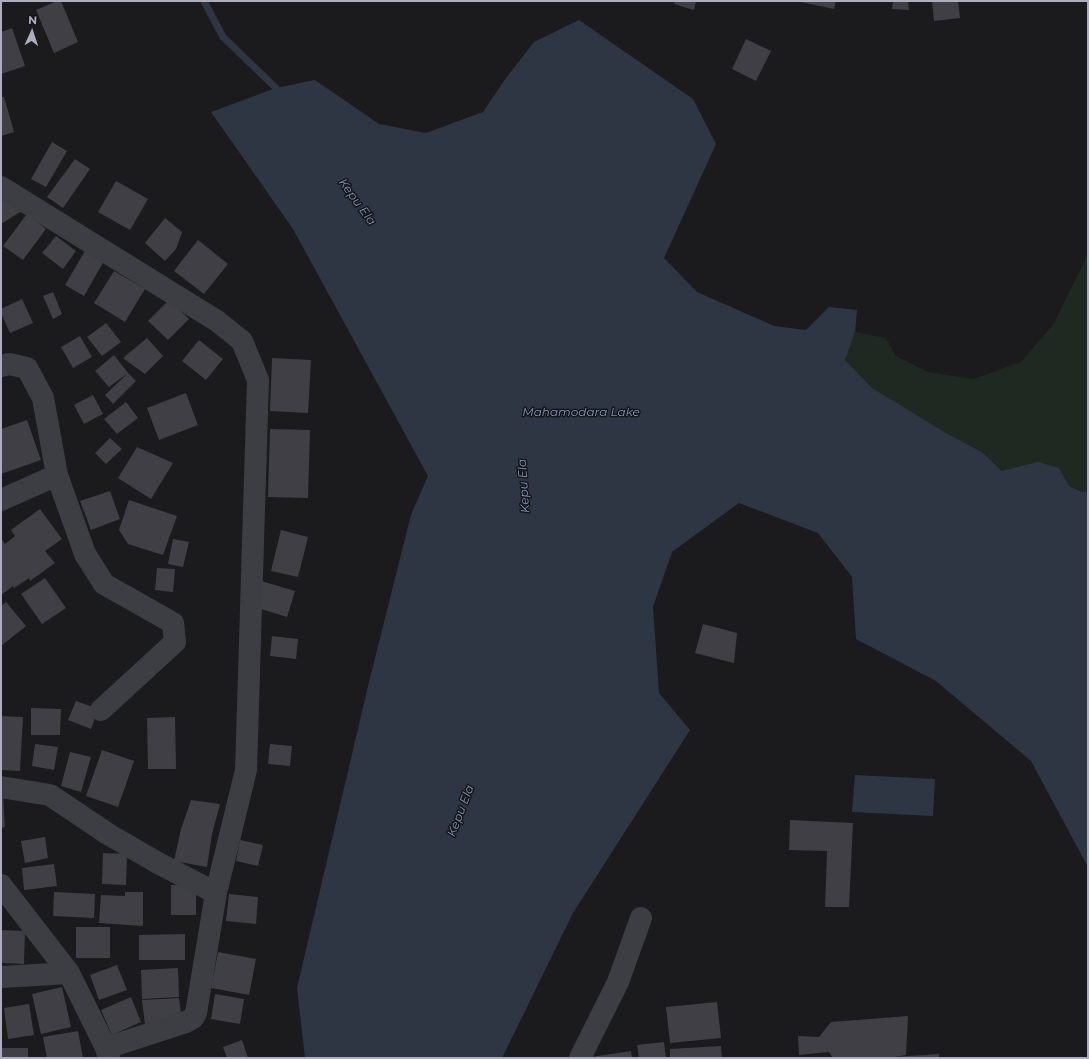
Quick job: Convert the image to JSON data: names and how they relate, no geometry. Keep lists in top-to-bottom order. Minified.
{"water":["Kepu Ela","Mahamodara Lake"],"north":"top"}
